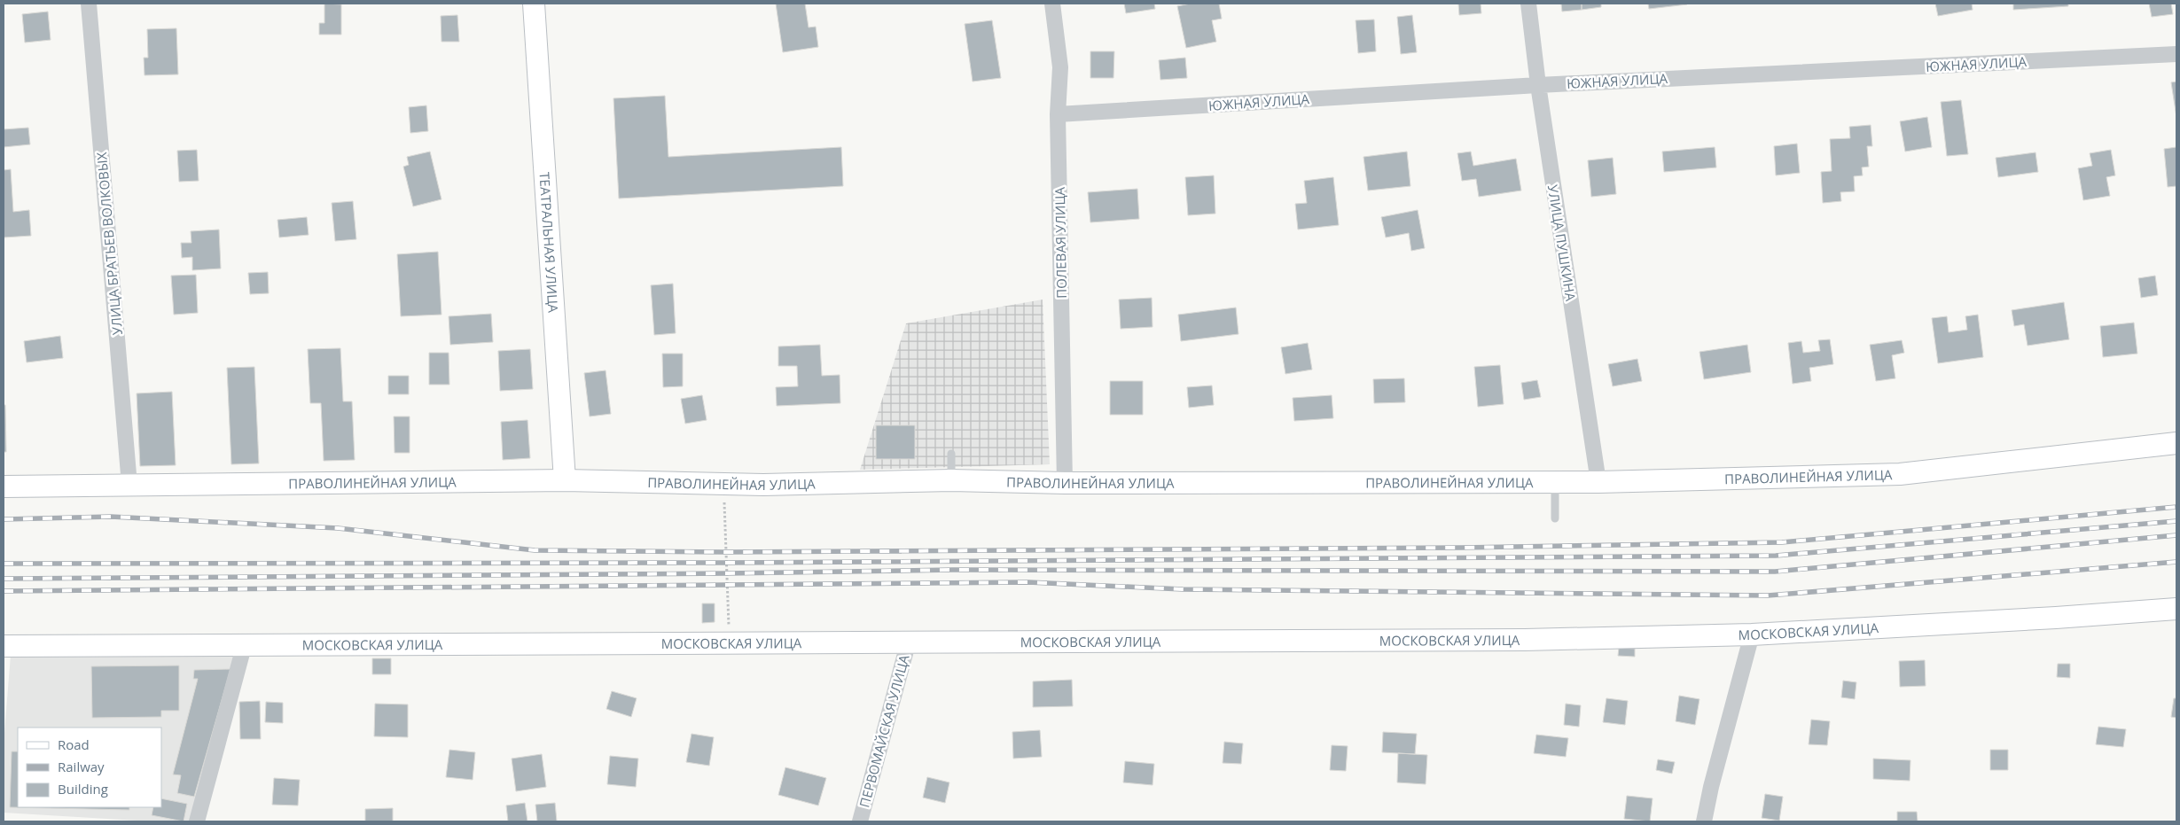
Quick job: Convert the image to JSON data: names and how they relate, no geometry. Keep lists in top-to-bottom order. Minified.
{"streets":{"main road":["ТЕАТРАЛЬНАЯ УЛИЦА","ПРАВОЛИНЕЙНАЯ УЛИЦА","МОСКОВСКАЯ УЛИЦА"],"street":["ЮЖНАЯ УЛИЦА","ПОЛЕВАЯ УЛИЦА","УЛИЦА ПУШКИНА","УЛИЦА БРАТЬЕВ ВОЛКОВЫХ","ПЕРВОМАЙСКАЯ УЛИЦА"]},"crossings":[["ЮЖНАЯ УЛИЦА","ПОЛЕВАЯ УЛИЦА"],["ЮЖНАЯ УЛИЦА","УЛИЦА ПУШКИНА"],["ТЕАТРАЛЬНАЯ УЛИЦА","ПРАВОЛИНЕЙНАЯ УЛИЦА"],["ПОЛЕВАЯ УЛИЦА","ПРАВОЛИНЕЙНАЯ УЛИЦА"],["УЛИЦА ПУШКИНА","ПРАВОЛИНЕЙНАЯ УЛИЦА"],["УЛИЦА БРАТЬЕВ ВОЛКОВЫХ","ПРАВОЛИНЕЙНАЯ УЛИЦА"],["МОСКОВСКАЯ УЛИЦА","ПЕРВОМАЙСКАЯ УЛИЦА"]],"legend":["Road","Railway","Building"]}
